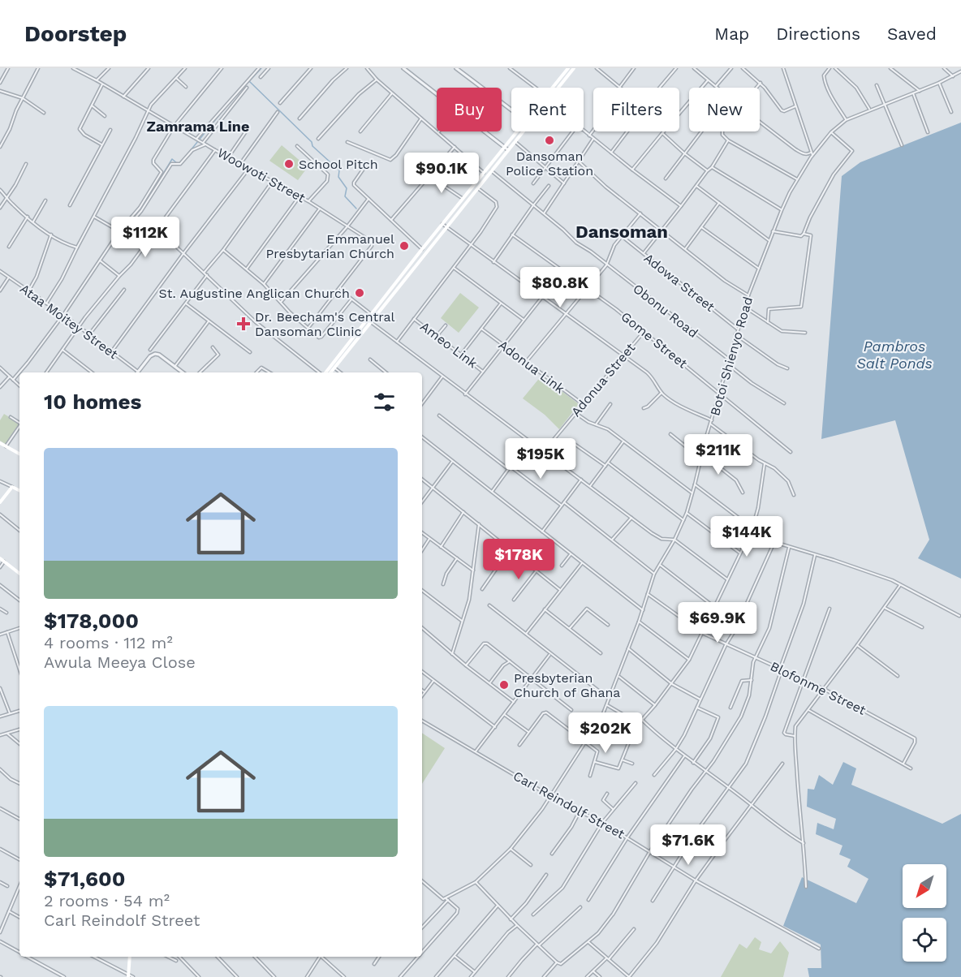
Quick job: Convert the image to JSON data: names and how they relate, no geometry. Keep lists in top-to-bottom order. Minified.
{"streets":{"street":["Woowoti Street","Adowa Street","Obonu Road","Ataa Moitey Street","Gome Street","Ameo Link","Botoi Shienyo Road","Adonua Link","Adonua Street","Blofonme Street","Carl Reindolf Street"]},"crossings":[["Adowa Street","Botoi Shienyo Road"],["Obonu Road","Botoi Shienyo Road"],["Gome Street","Botoi Shienyo Road"],["Gome Street","Adonua Street"],["Botoi Shienyo Road","Blofonme Street"],["Botoi Shienyo Road","Carl Reindolf Street"],["Adonua Link","Adonua Street"]],"districts":["Zamrama Line","Dansoman"],"water":["Pambros Salt Ponds"],"places":{"other":["Dansoman Police Station","School Pitch","Emmanuel Presbytarian Church","St. Augustine Anglican Church","Presbyterian Church of Ghana"],"health":["Dr. Beecham's Central Dansoman Clinic"]},"north":"bottom left","page":{"header":"Doorstep","nav":["Map","Directions","Saved"],"chip":["Buy","Rent","Filters","New"],"price":["$90.1K","$112K","$80.8K","$211K","$195K","$144K","$178K","$69.9K","$202K","$71.6K"],"heading":"10 homes","list":[{"name":"$178,000","note":"4 rooms · 112 m² · Awula Meeya Close"},{"name":"$71,600","note":"2 rooms · 54 m² · Carl Reindolf Street"}]}}
